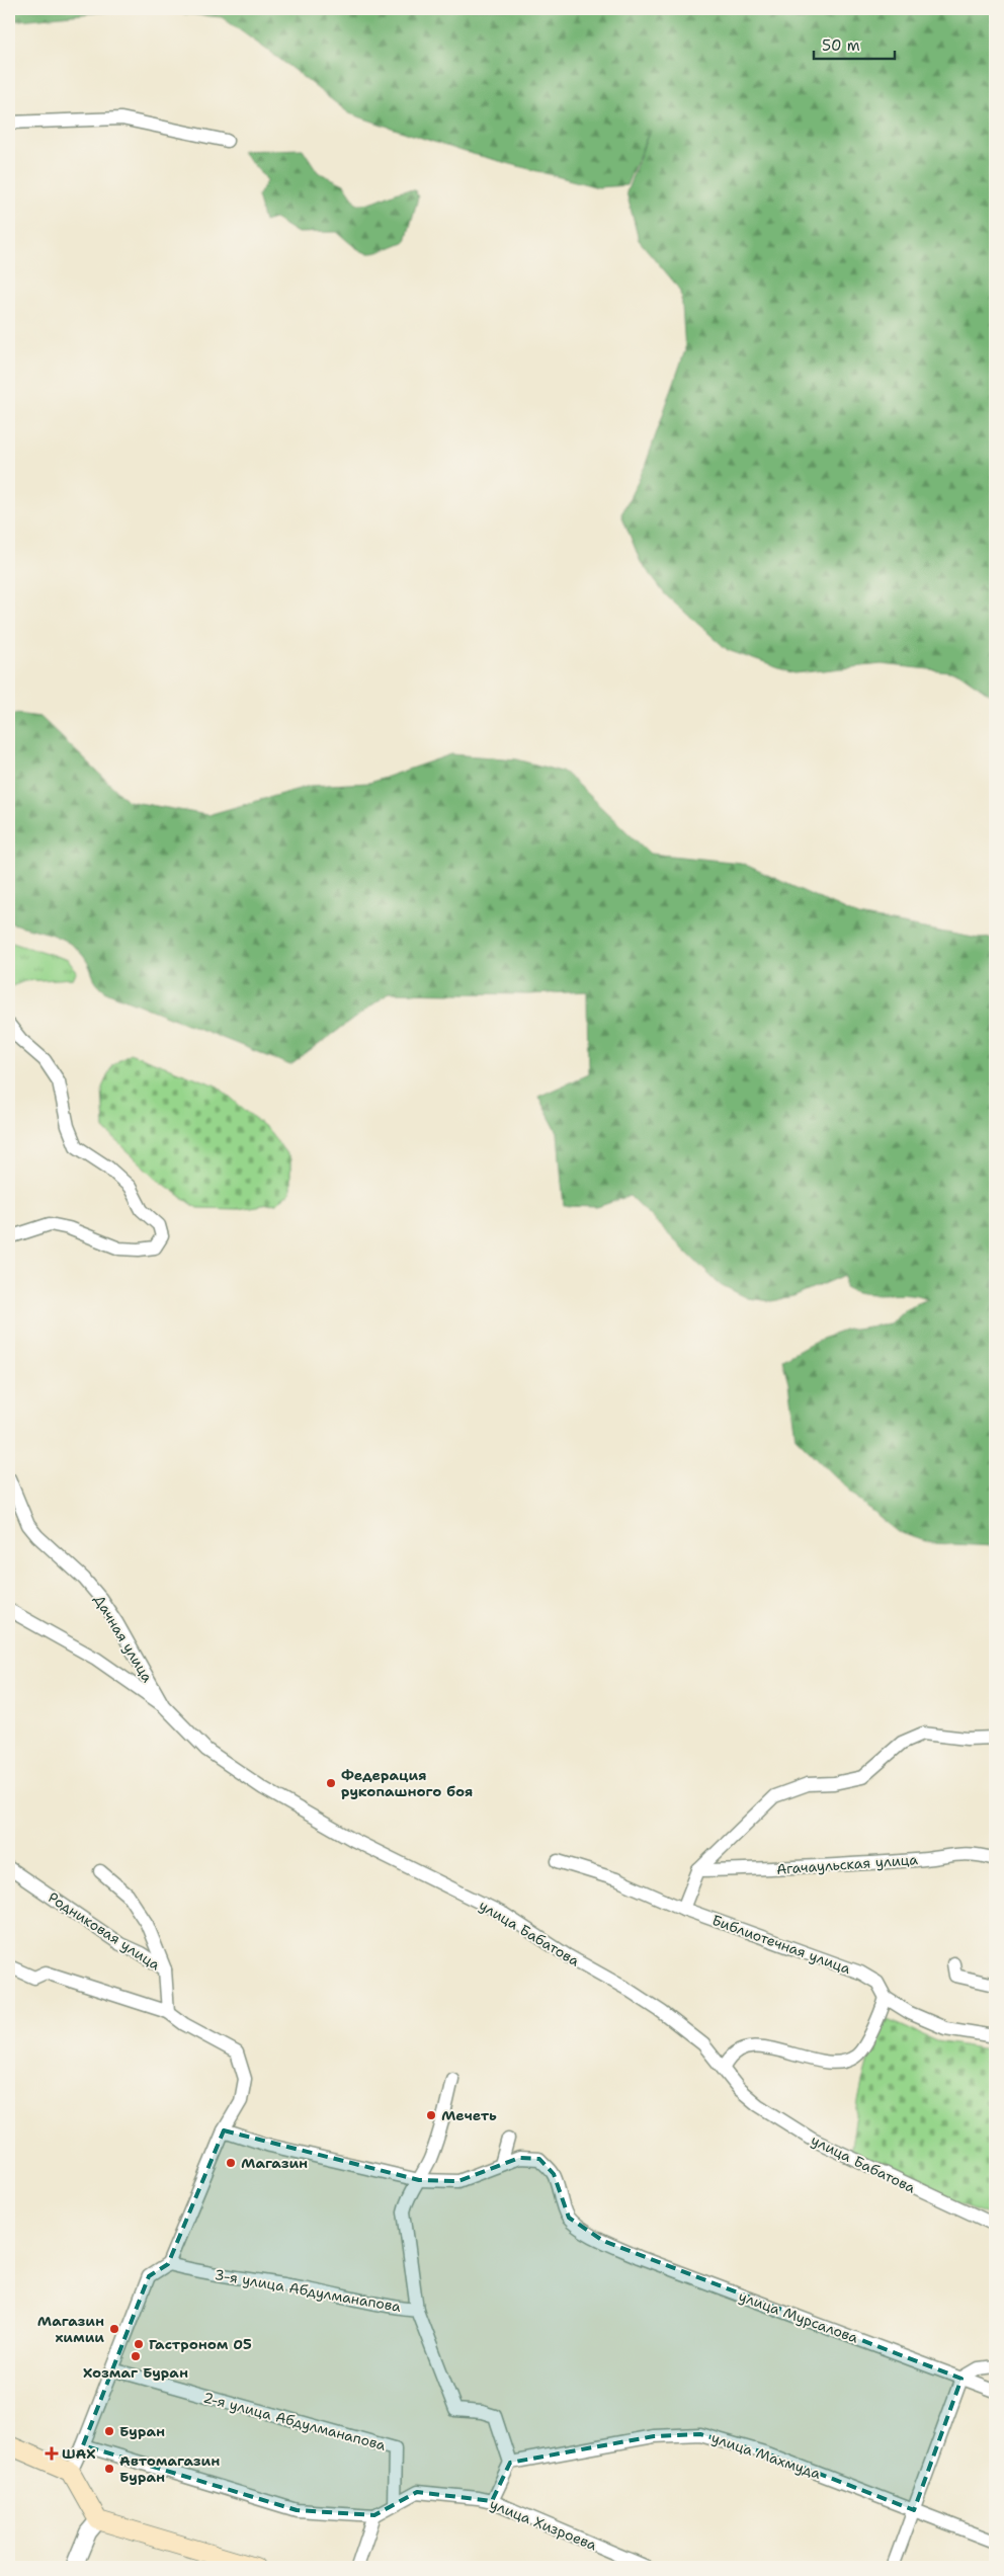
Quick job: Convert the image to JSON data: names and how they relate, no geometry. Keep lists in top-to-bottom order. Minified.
{"streets":{"street":["Дачная улица","Агачаульская улица","Родниковая улица","улица Бабатова","Библиотечная улица","3-я улица Абдулманапова","улица Мурсалова","2-я улица Абдулманапова","улица Махмуда","улица Хизроева"]},"crossings":[["Дачная улица","улица Бабатова"],["2-я улица Абдулманапова","улица Хизроева"]],"places":{"other":["Федерация рукопашного боя","Мечеть","Магазин","Магазин химии","Гастроном 05","Хозмаг Буран","Буран","Автомагазин Буран"],"health":["ШАХ"]},"scale_bar":"50 m"}
